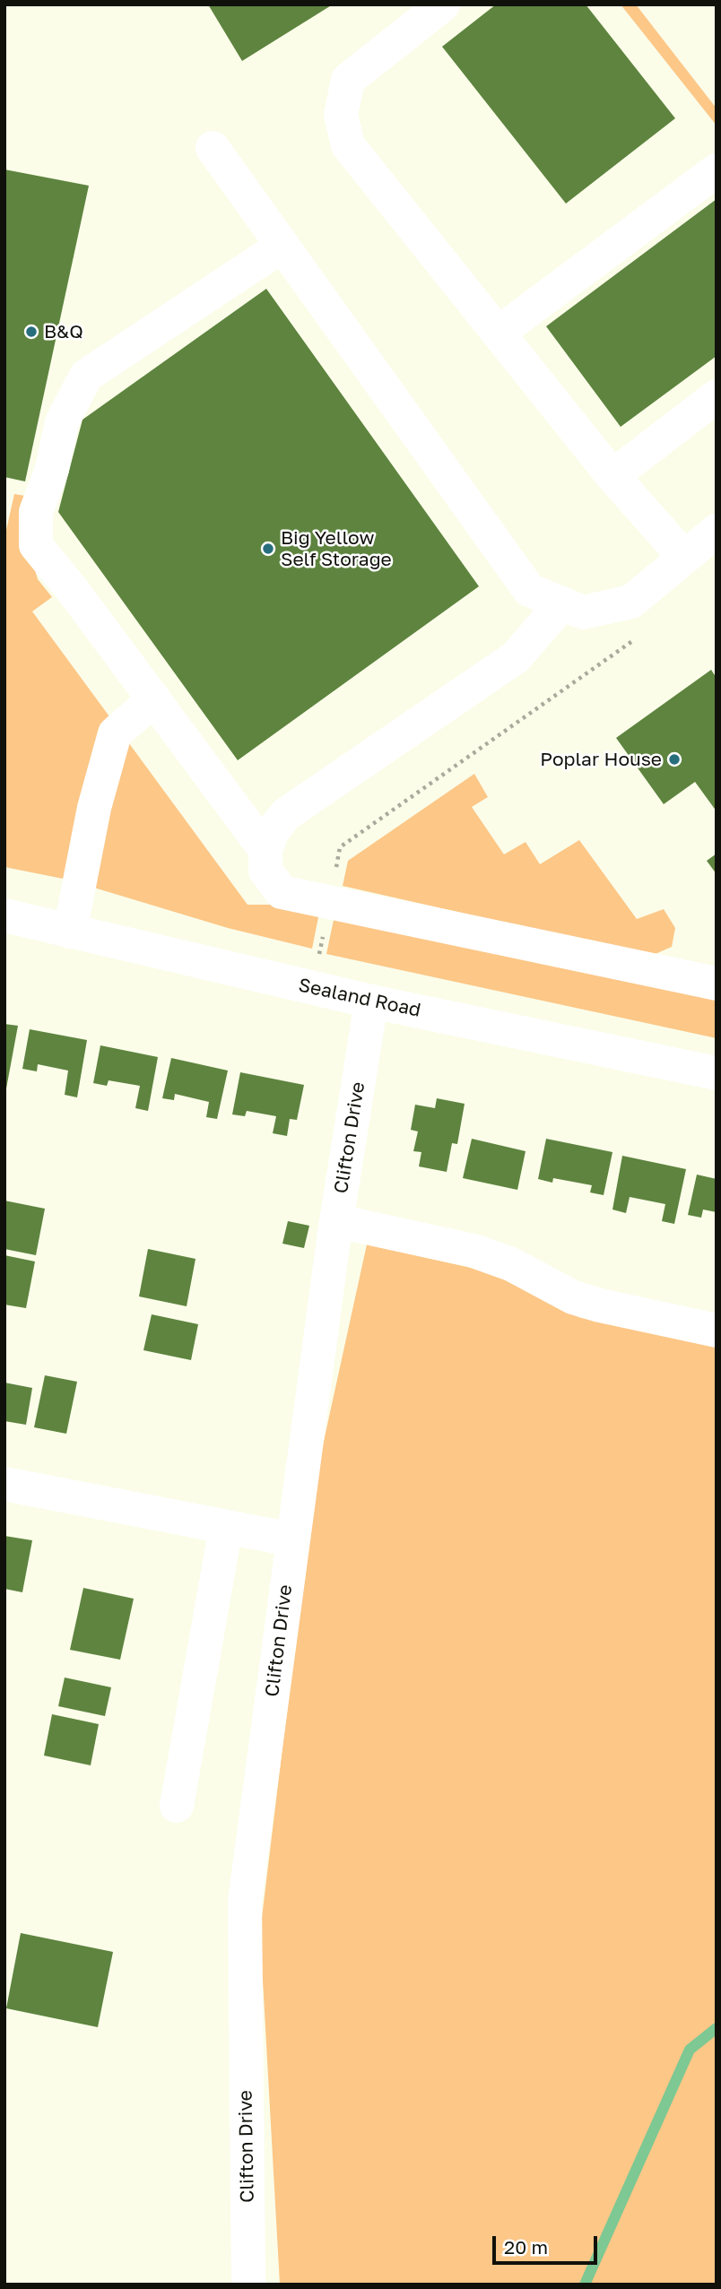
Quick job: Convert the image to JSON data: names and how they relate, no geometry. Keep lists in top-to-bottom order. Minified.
{"streets":{"street":["Sealand Road","Clifton Drive"]},"crossings":[["Sealand Road","Clifton Drive"]],"places":["B&Q","Big Yellow Self Storage","Poplar House"],"scale_bar":"20 m"}
